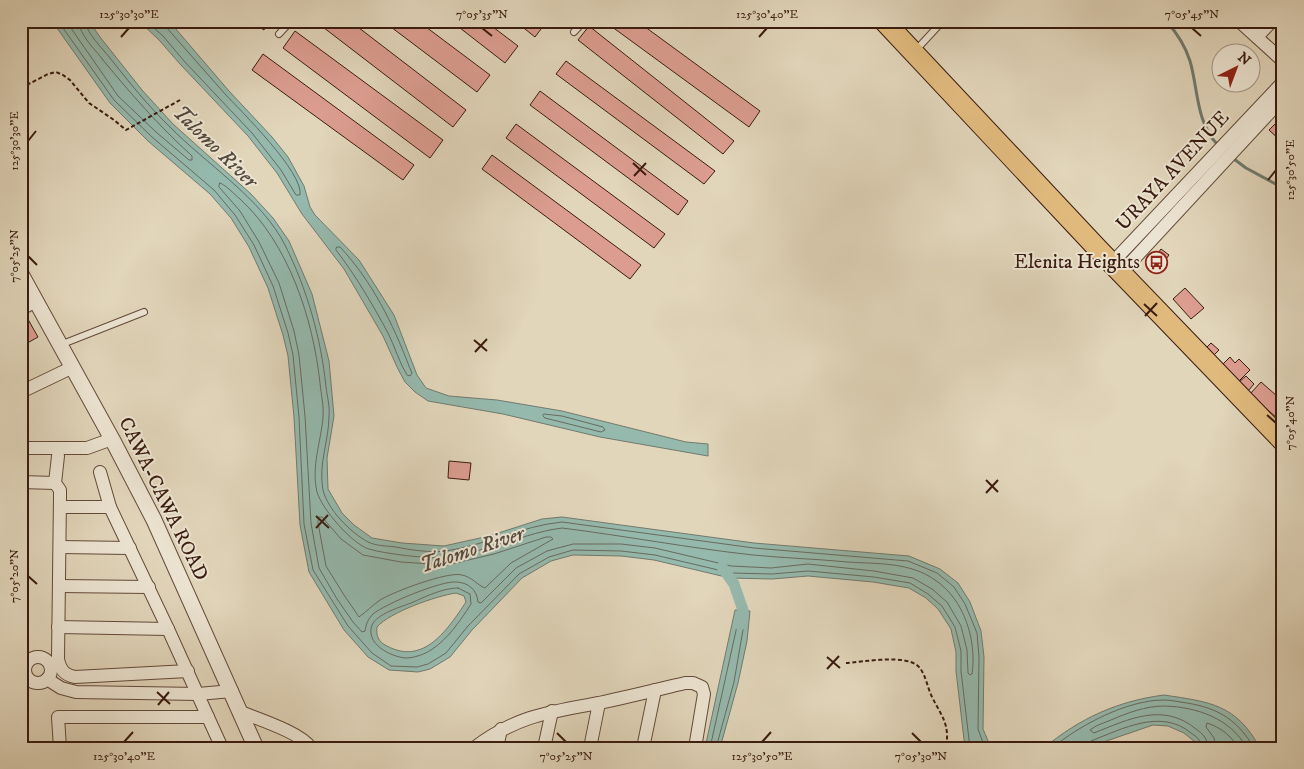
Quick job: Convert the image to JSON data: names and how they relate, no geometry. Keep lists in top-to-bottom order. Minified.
{"streets":{"street":["URAYA AVENUE","CAWA-CAWA ROAD"]},"water":["Talomo River"],"places":{"bus stop":["Elenita Heights"]},"north":"top right","coordinates":["125°30'30\"E","7°05'35\"N","125°30'40\"E","7°05'45\"N","125°30'50\"E","7°05'25\"N","7°05'40\"N","7°05'20\"N","7°05'30\"N"]}
